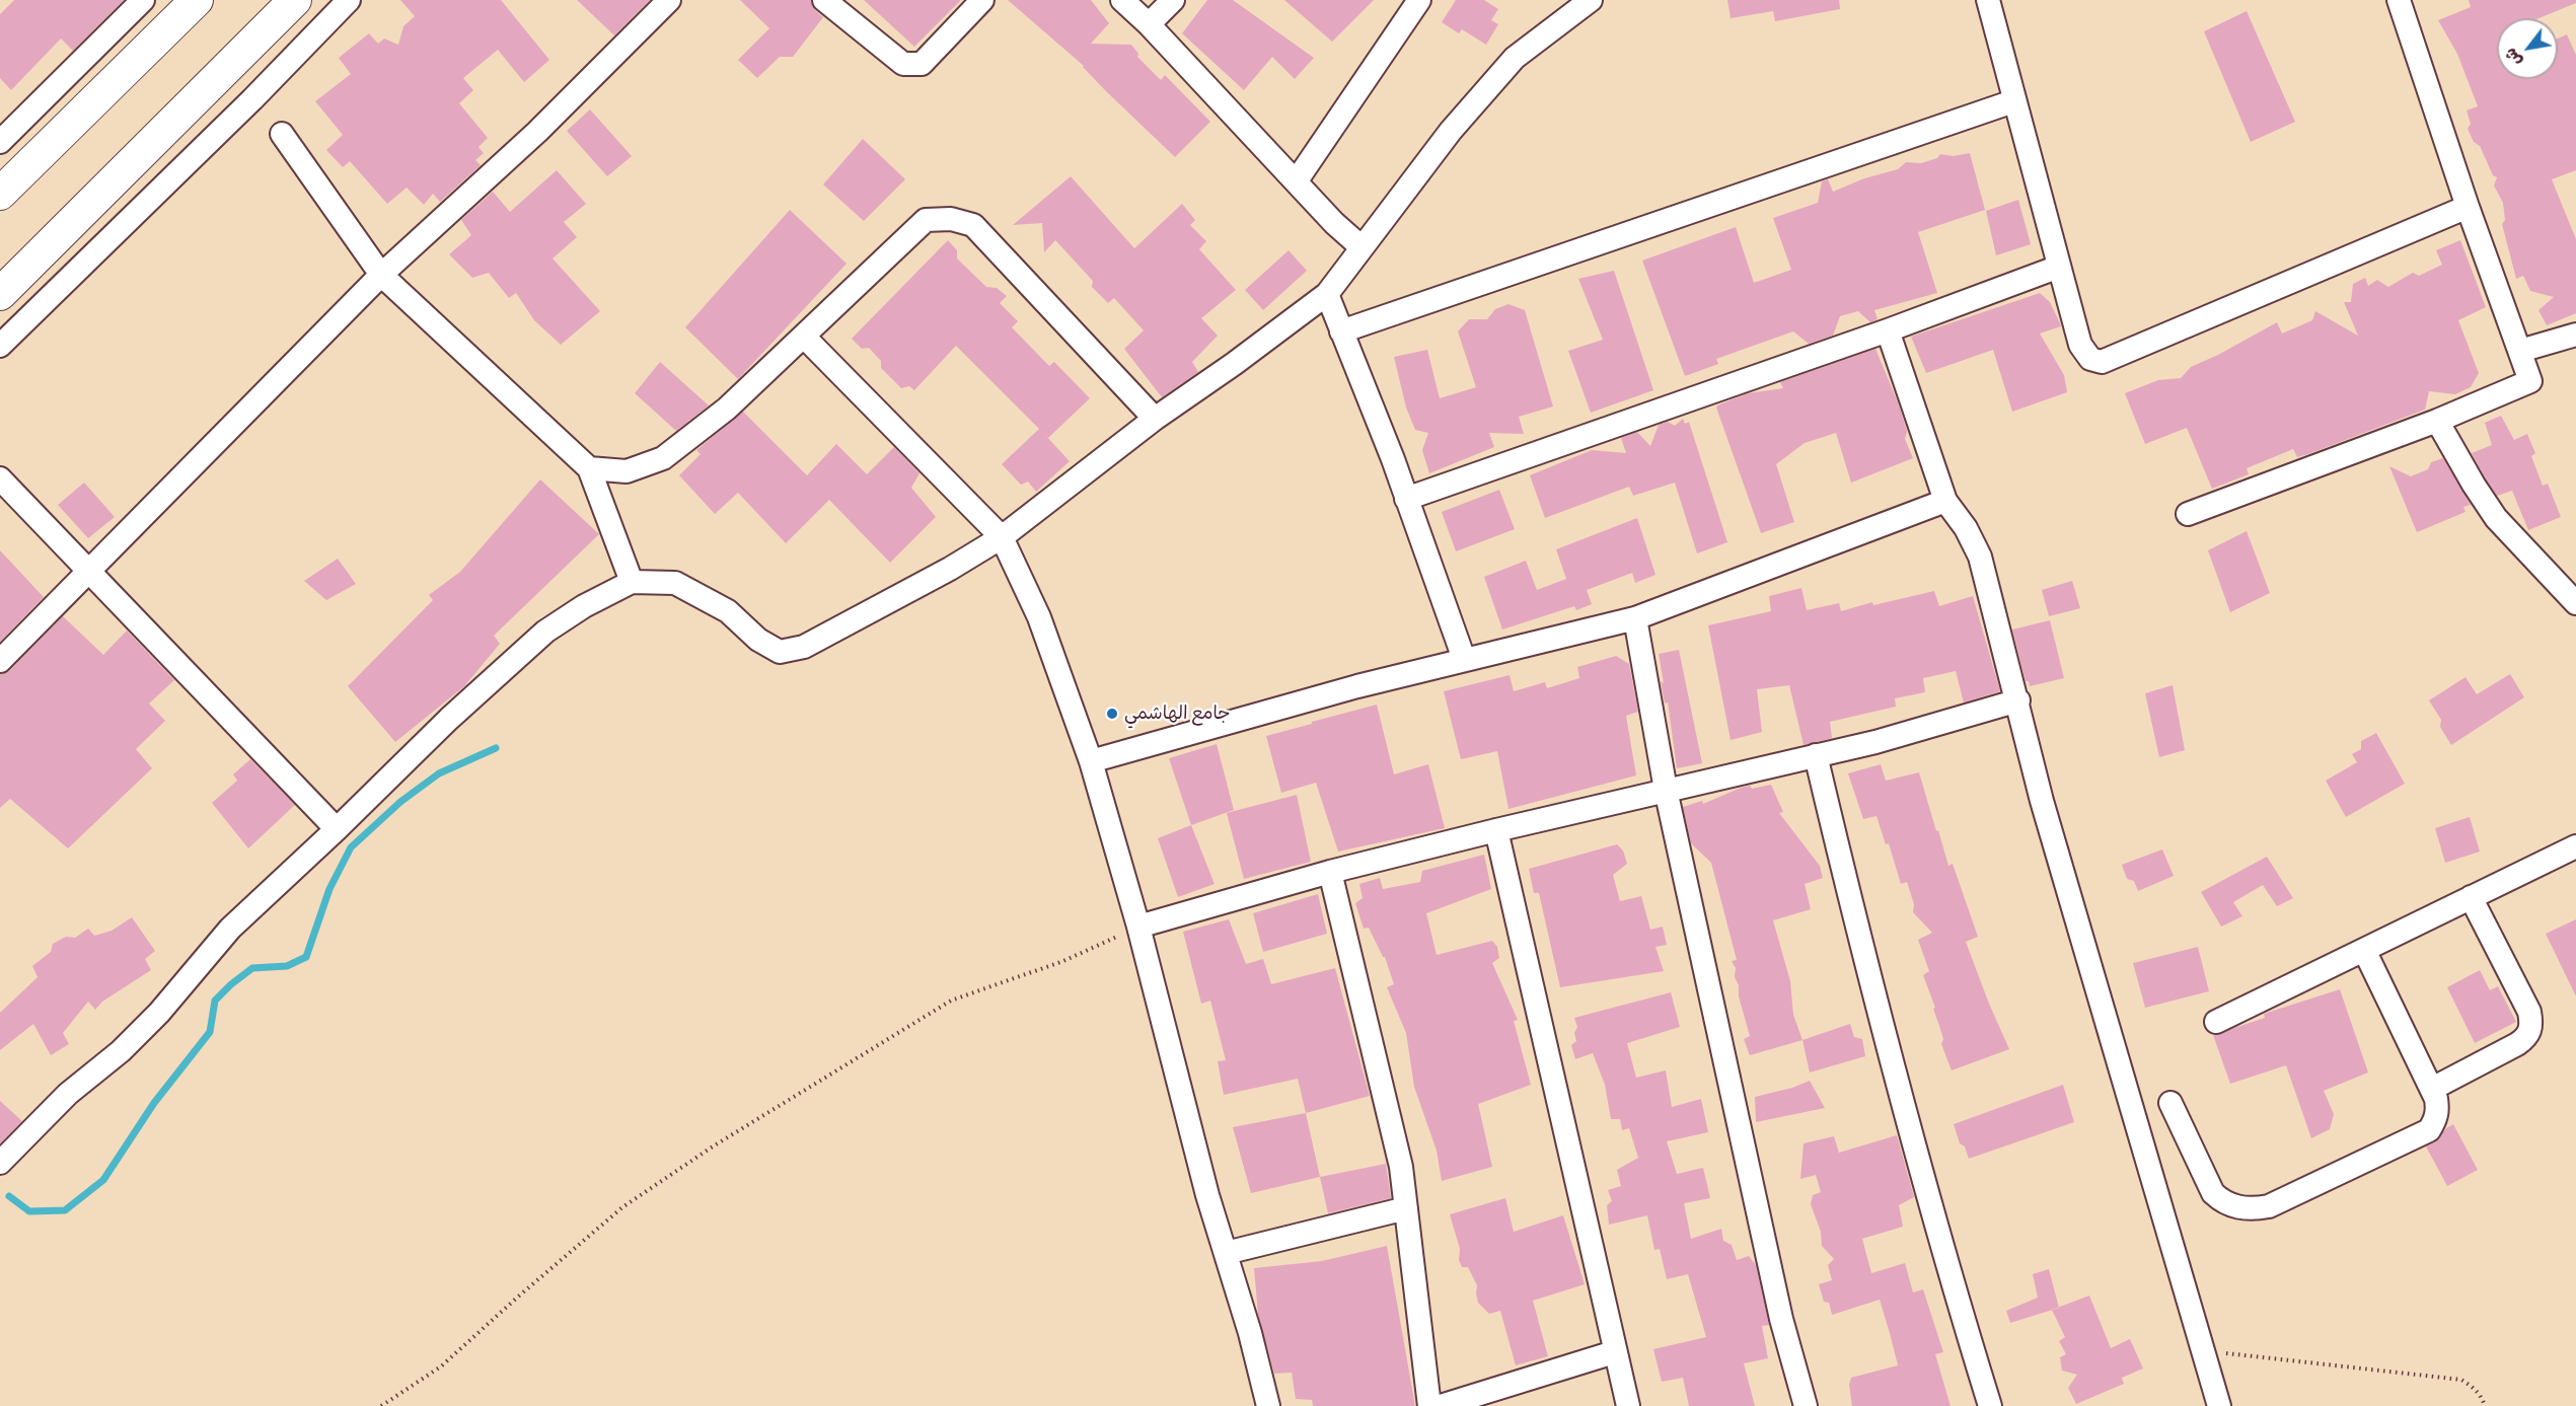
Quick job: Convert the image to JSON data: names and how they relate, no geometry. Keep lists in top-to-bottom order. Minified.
{"places":["جامع الهاشمي"],"north":"bottom left"}
